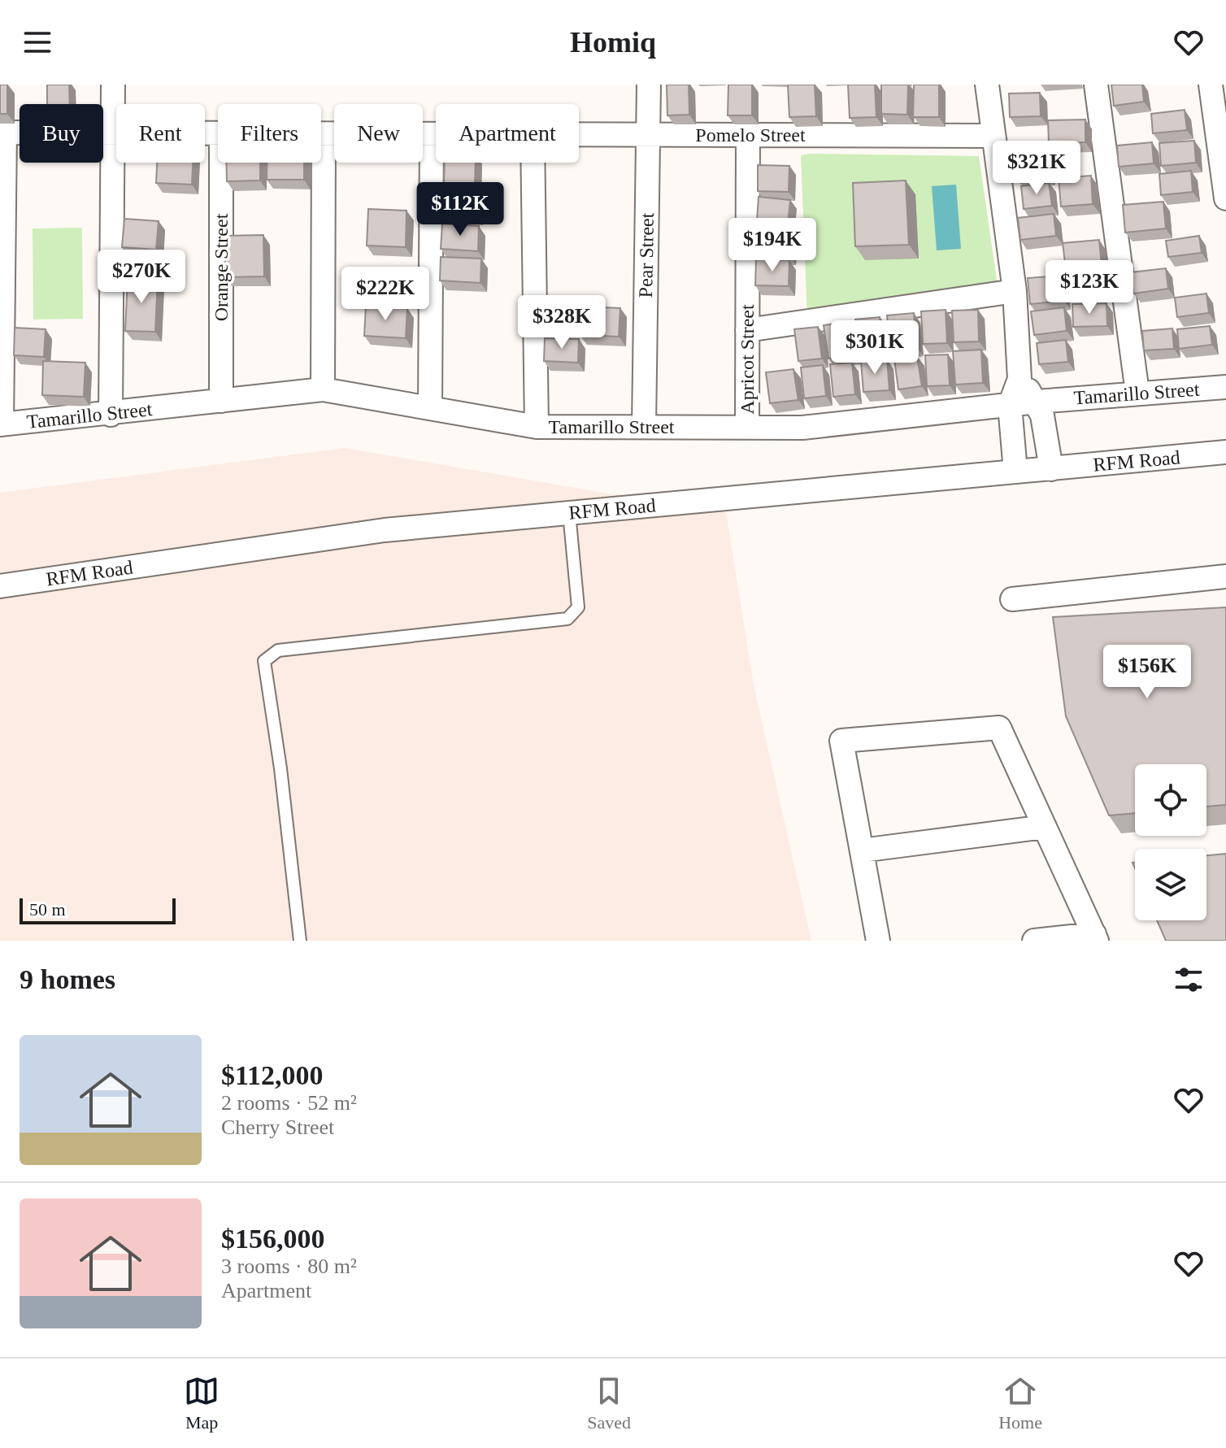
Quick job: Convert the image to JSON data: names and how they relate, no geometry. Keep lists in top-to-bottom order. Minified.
{"streets":{"street":["Pomelo Street","Pear Street","Orange Street","Apricot Street","Tamarillo Street","RFM Road"]},"crossings":[["Pomelo Street","Pear Street"],["Pomelo Street","Apricot Street"],["Pear Street","Tamarillo Street"],["Orange Street","Tamarillo Street"],["Apricot Street","Tamarillo Street"]],"scale_bar":"50 m","page":{"header":"Homiq","chip":["Buy","Rent","Filters","New","Apartment"],"price":["$321K","$112K","$194K","$270K","$123K","$222K","$328K","$301K","$156K"],"scale":"50 m","heading":"9 homes","list":[{"name":"$112,000","note":"2 rooms · 52 m² · Cherry Street"},{"name":"$156,000","note":"3 rooms · 80 m² · Apartment"}],"tabs":["Map","Saved","Home"]}}
